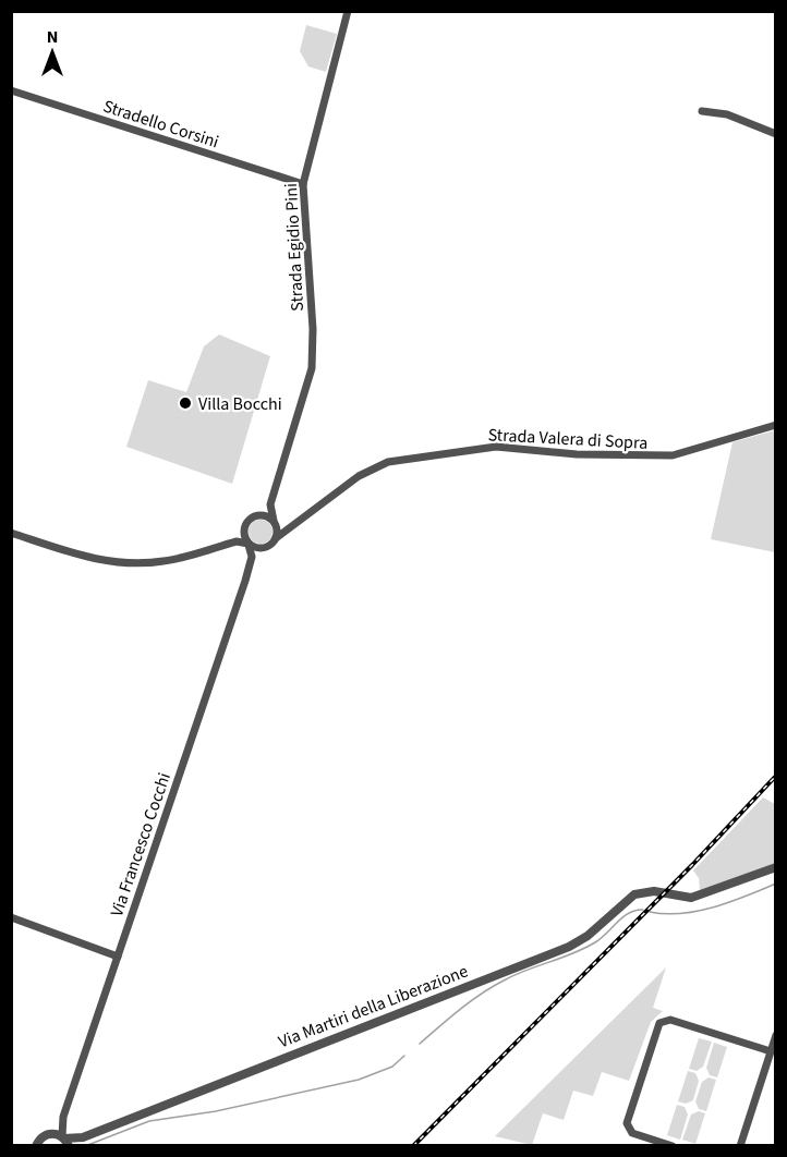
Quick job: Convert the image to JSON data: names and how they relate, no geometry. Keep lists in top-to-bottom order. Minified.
{"streets":{"street":["Stradello Corsini","Strada Egidio Pini","Strada Valera di Sopra","Via Francesco Cocchi","Via Martiri della Liberazione"]},"crossings":[["Stradello Corsini","Strada Egidio Pini"],["Strada Egidio Pini","Strada Valera di Sopra"],["Strada Egidio Pini","Via Francesco Cocchi"],["Strada Valera di Sopra","Via Francesco Cocchi"],["Via Francesco Cocchi","Via Martiri della Liberazione"]],"places":["Villa Bocchi"],"north":"top"}
